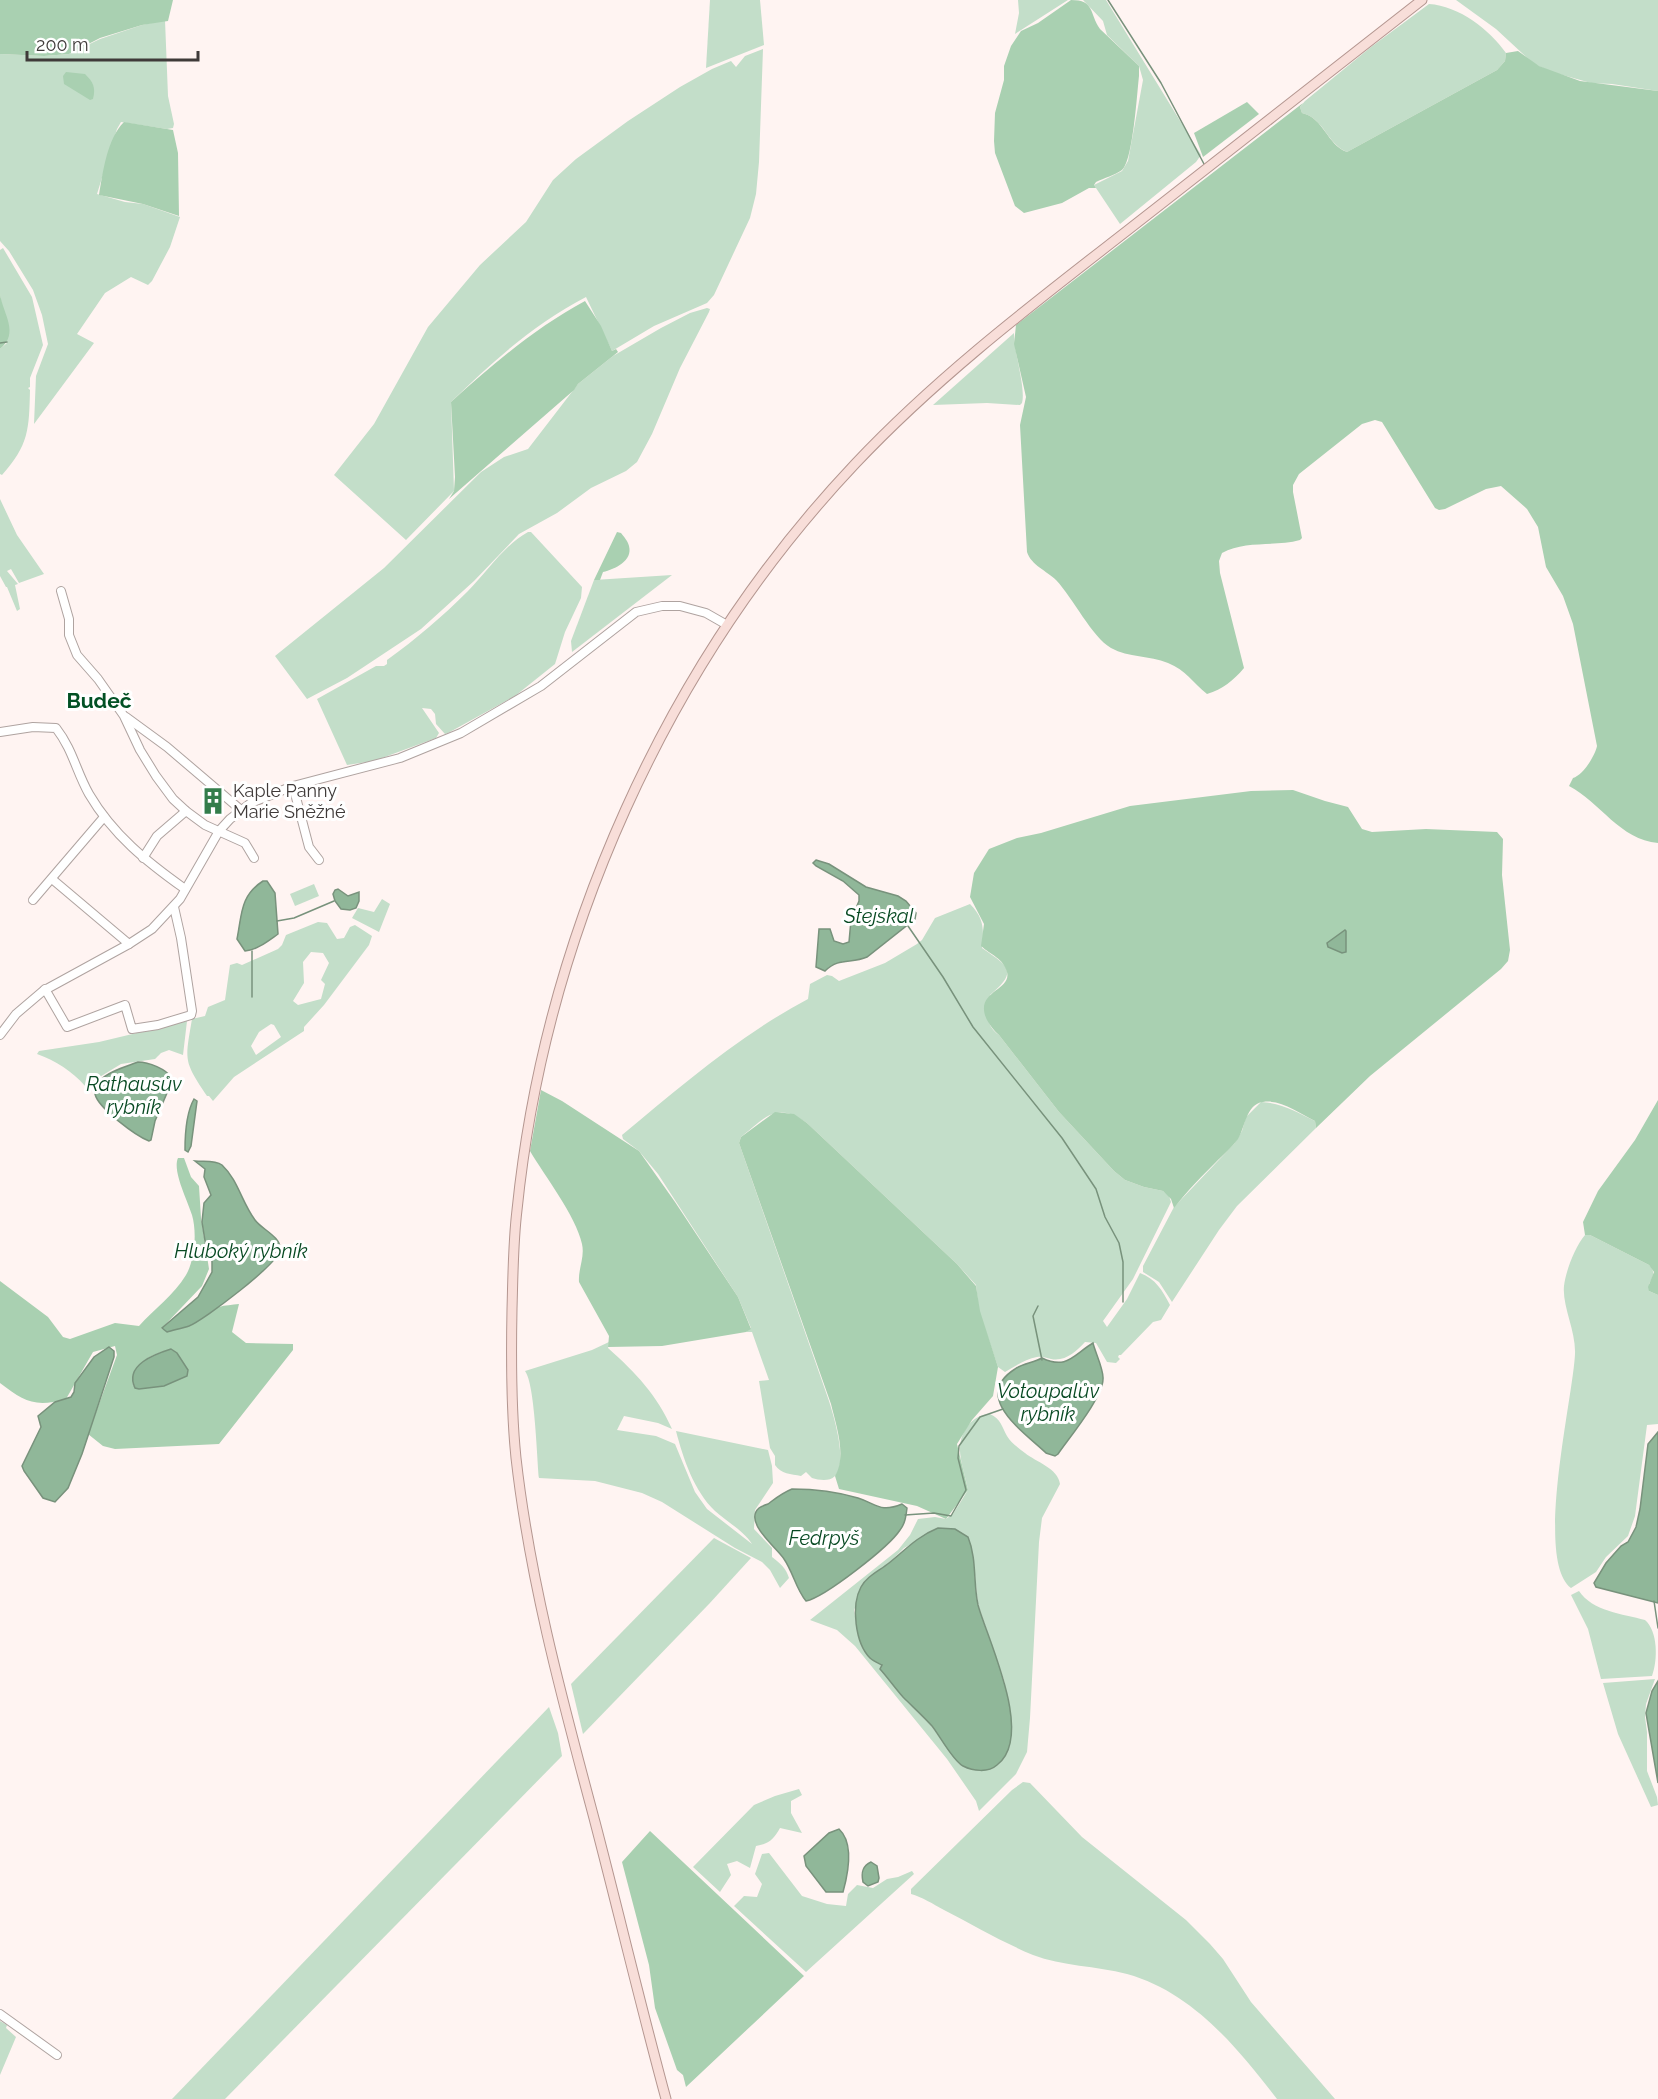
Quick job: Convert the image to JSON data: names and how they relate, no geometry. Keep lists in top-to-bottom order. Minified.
{"districts":["Budeč"],"water":["Stejskal","Rathausův rybník","Hluboký rybník","Votoupalův rybník","Fedrpyš"],"places":{"building":["Kaple Panny Marie Sněžné"]},"scale_bar":"200 m"}
